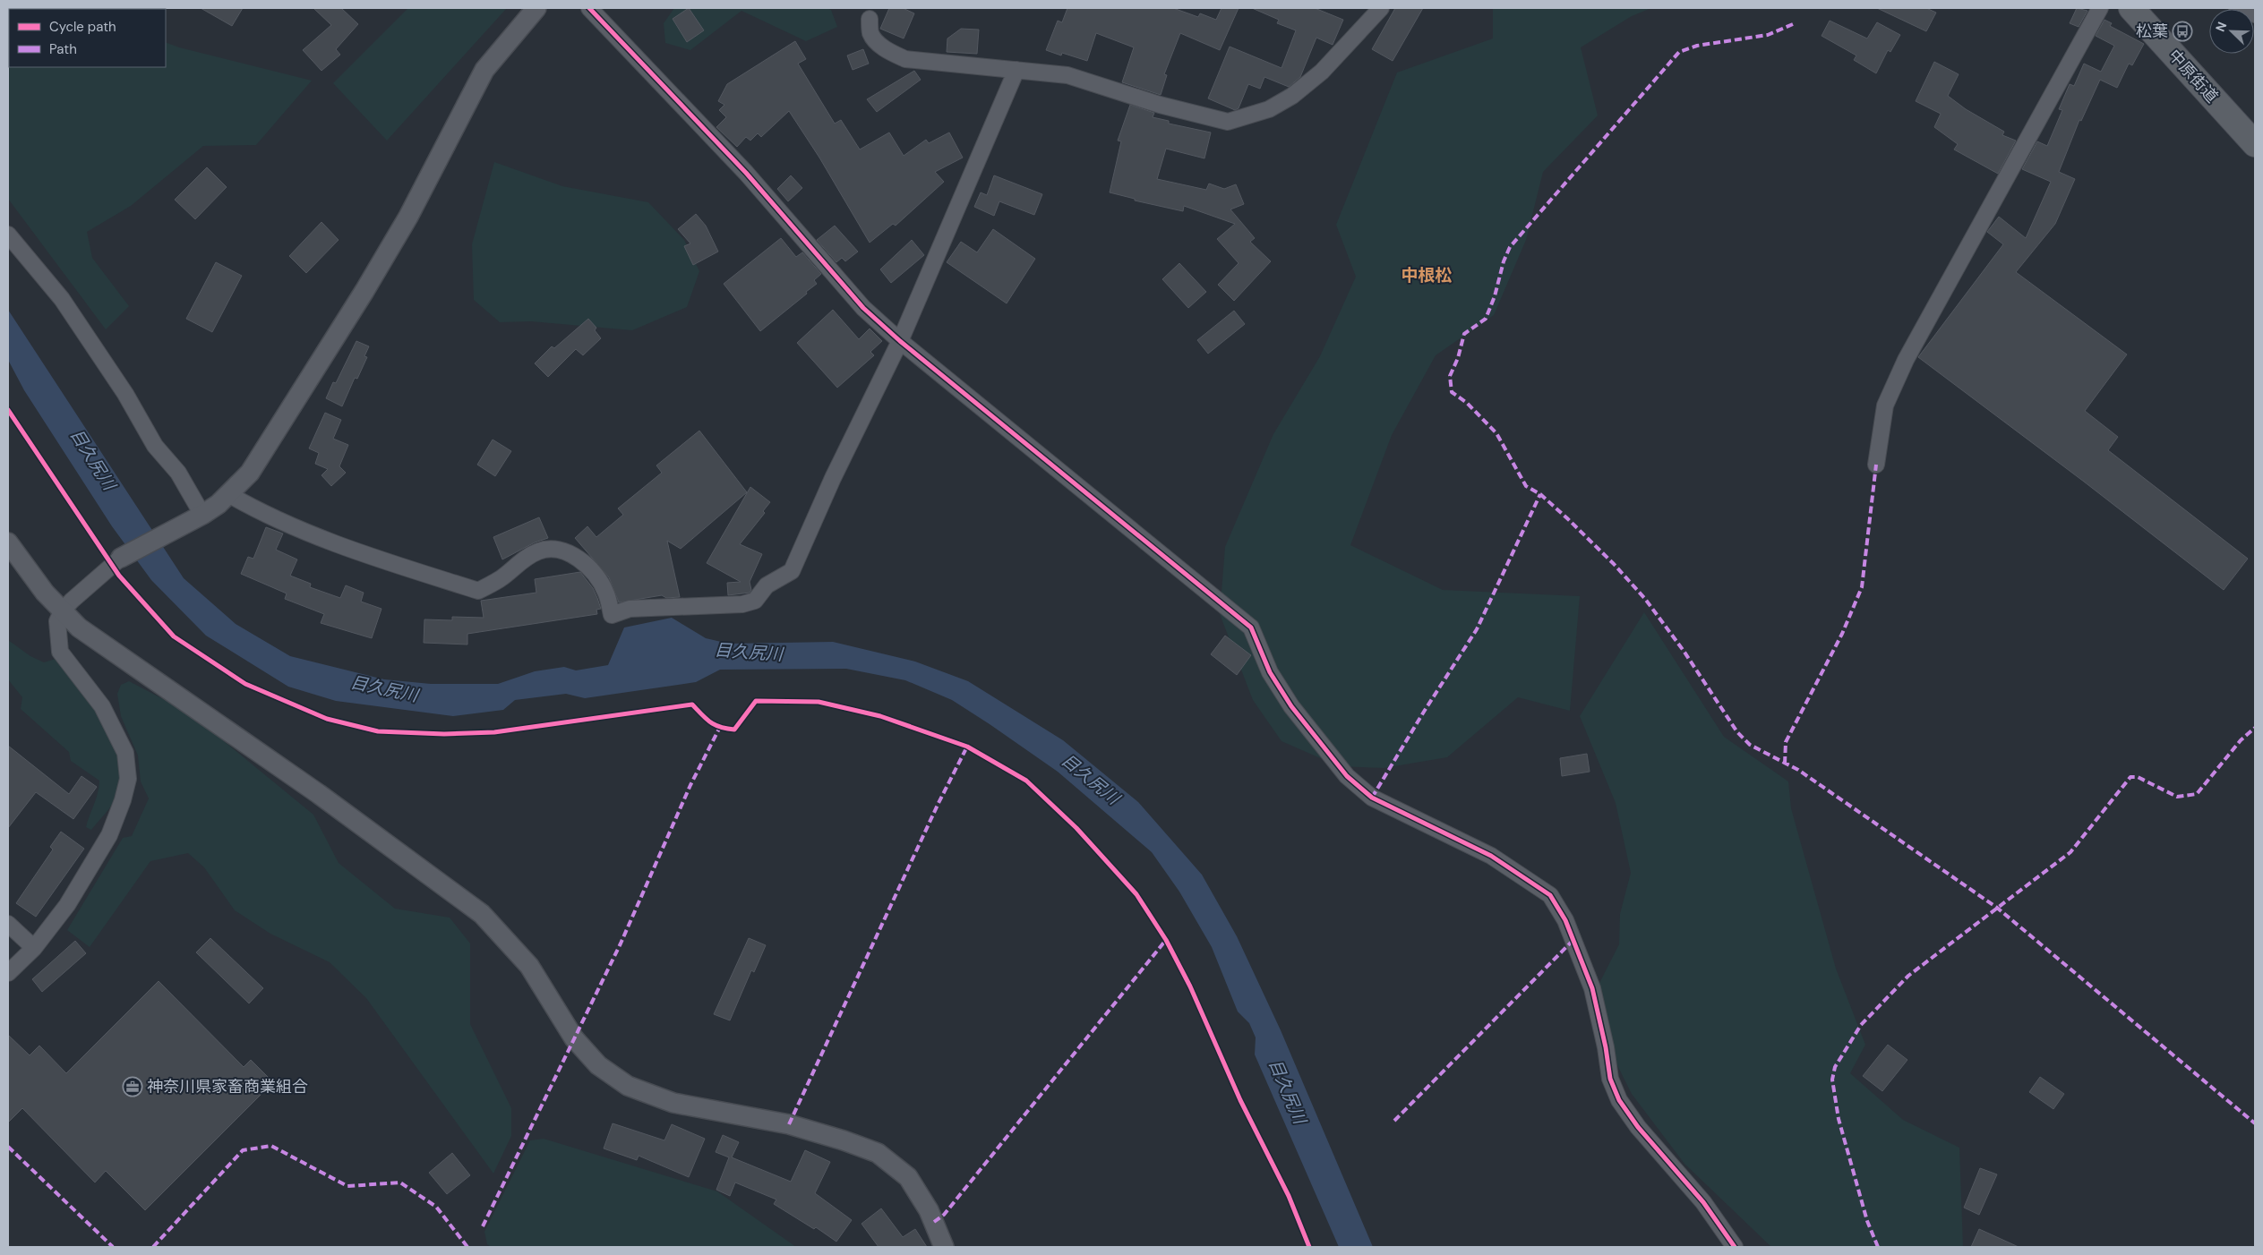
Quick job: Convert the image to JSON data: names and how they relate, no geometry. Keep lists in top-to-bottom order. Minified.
{"streets":{"main road":["中原街道"]},"districts":["中根松"],"water":["目久尻川"],"places":{"bus stop":["松葉"],"office":["神奈川県家畜商業組合"]},"legend":["Cycle path","Path"],"north":"top left"}
